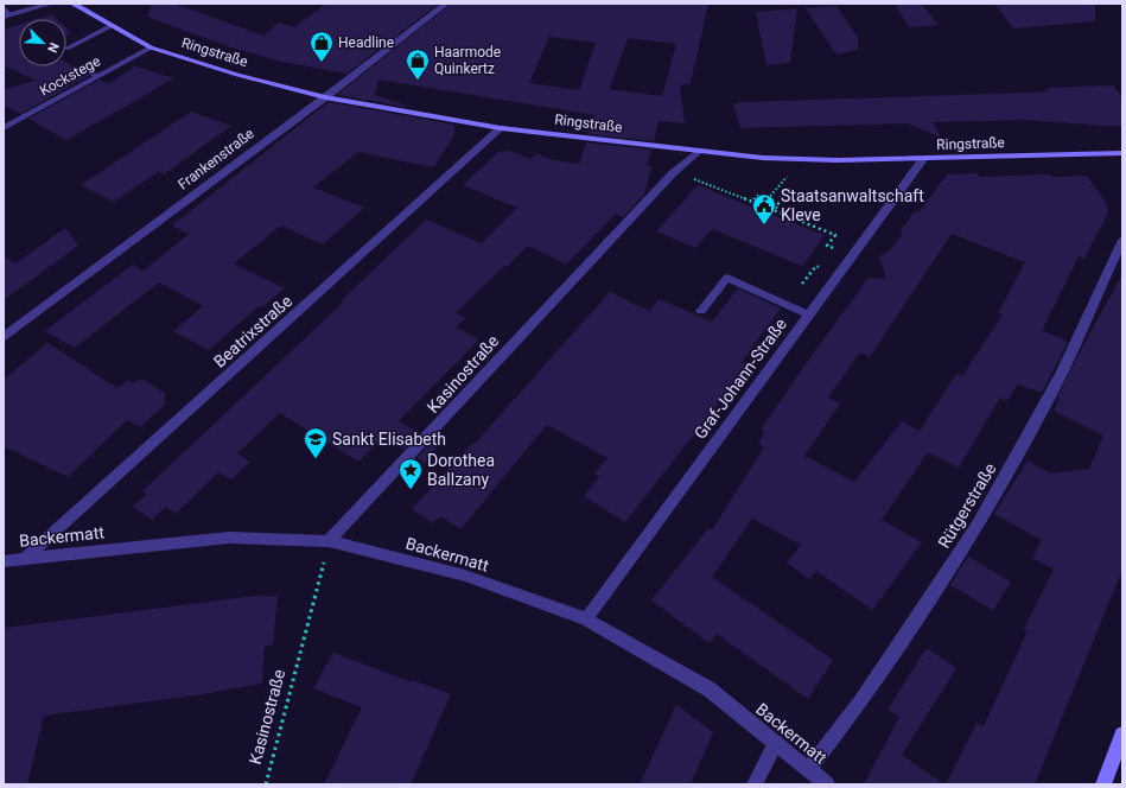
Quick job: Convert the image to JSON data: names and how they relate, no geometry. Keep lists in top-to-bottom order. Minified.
{"streets":{"main road":["Ringstraße"],"street":["Kockstege","Frankenstraße","Beatrixstraße","Kasinostraße","Graf-Johann-Straße","Rütgerstraße","Backermatt"]},"crossings":[["Ringstraße","Kockstege"],["Ringstraße","Frankenstraße"],["Ringstraße","Beatrixstraße"],["Ringstraße","Kasinostraße"],["Ringstraße","Graf-Johann-Straße"],["Beatrixstraße","Backermatt"],["Kasinostraße","Backermatt"],["Graf-Johann-Straße","Backermatt"],["Rütgerstraße","Backermatt"]],"places":{"shop":["Headline","Haarmode Quinkertz"],"public building":["Staatsanwaltschaft Kleve"],"school or university":["Sankt Elisabeth"],"place":["Dorothea Ballzany"]},"north":"bottom right"}
